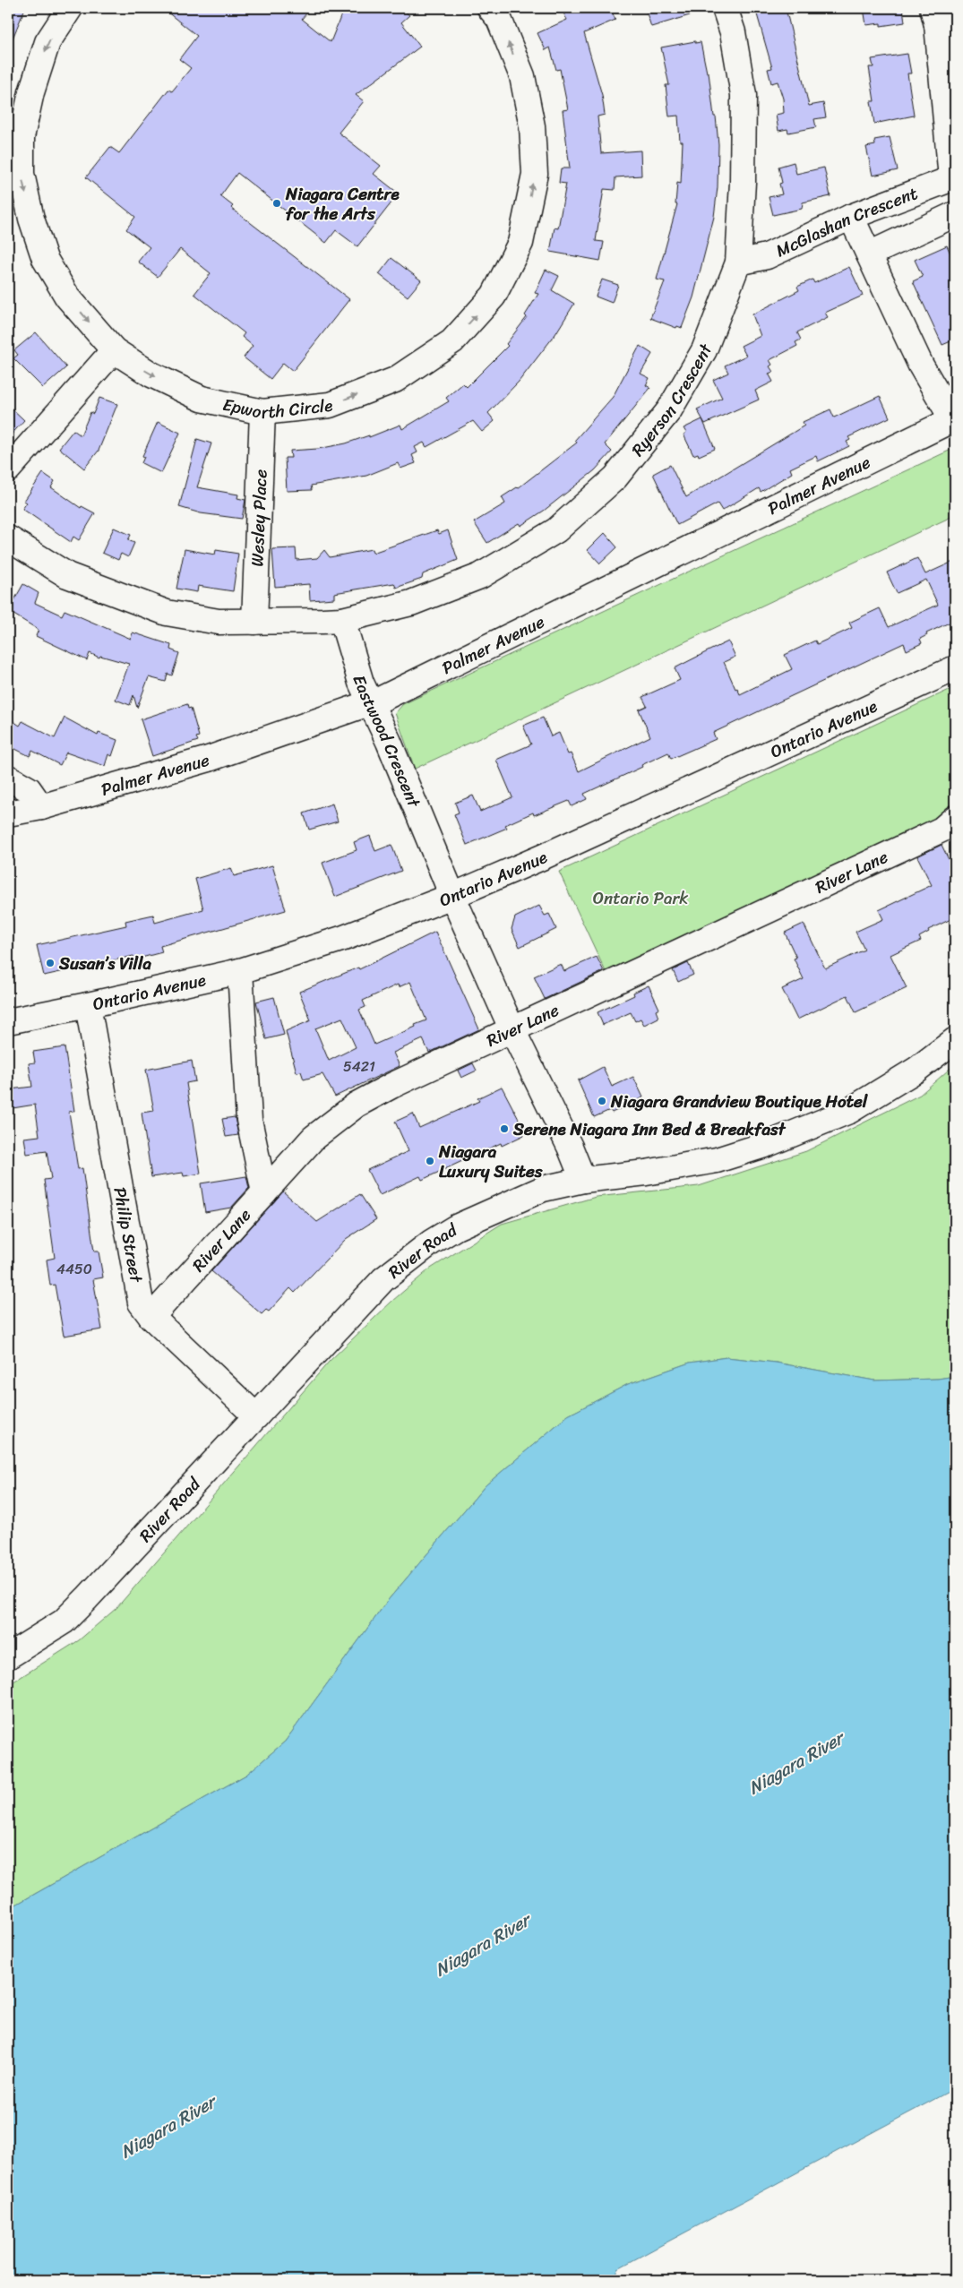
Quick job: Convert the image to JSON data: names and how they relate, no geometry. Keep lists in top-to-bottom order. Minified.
{"streets":{"street":["McGlashan Crescent","Ryerson Crescent","Epworth Circle","Palmer Avenue","Wesley Place","Ontario Avenue","Eastwood Crescent","River Lane","Philip Street","River Road"]},"crossings":[["McGlashan Crescent","Ryerson Crescent"],["Ryerson Crescent","Eastwood Crescent"],["Epworth Circle","Wesley Place"],["Palmer Avenue","Eastwood Crescent"],["Ontario Avenue","Eastwood Crescent"],["Ontario Avenue","Philip Street"],["Eastwood Crescent","River Lane"],["Eastwood Crescent","River Road"],["River Lane","Philip Street"],["Philip Street","River Road"]],"water":["Niagara River"],"parks":["Ontario Park"],"places":["Niagara Centre for the Arts","Susan’s Villa","Niagara Grandview Boutique Hotel","Serene Niagara Inn Bed & Breakfast","Niagara Luxury Suites"],"house_numbers":["5421","4450"]}
